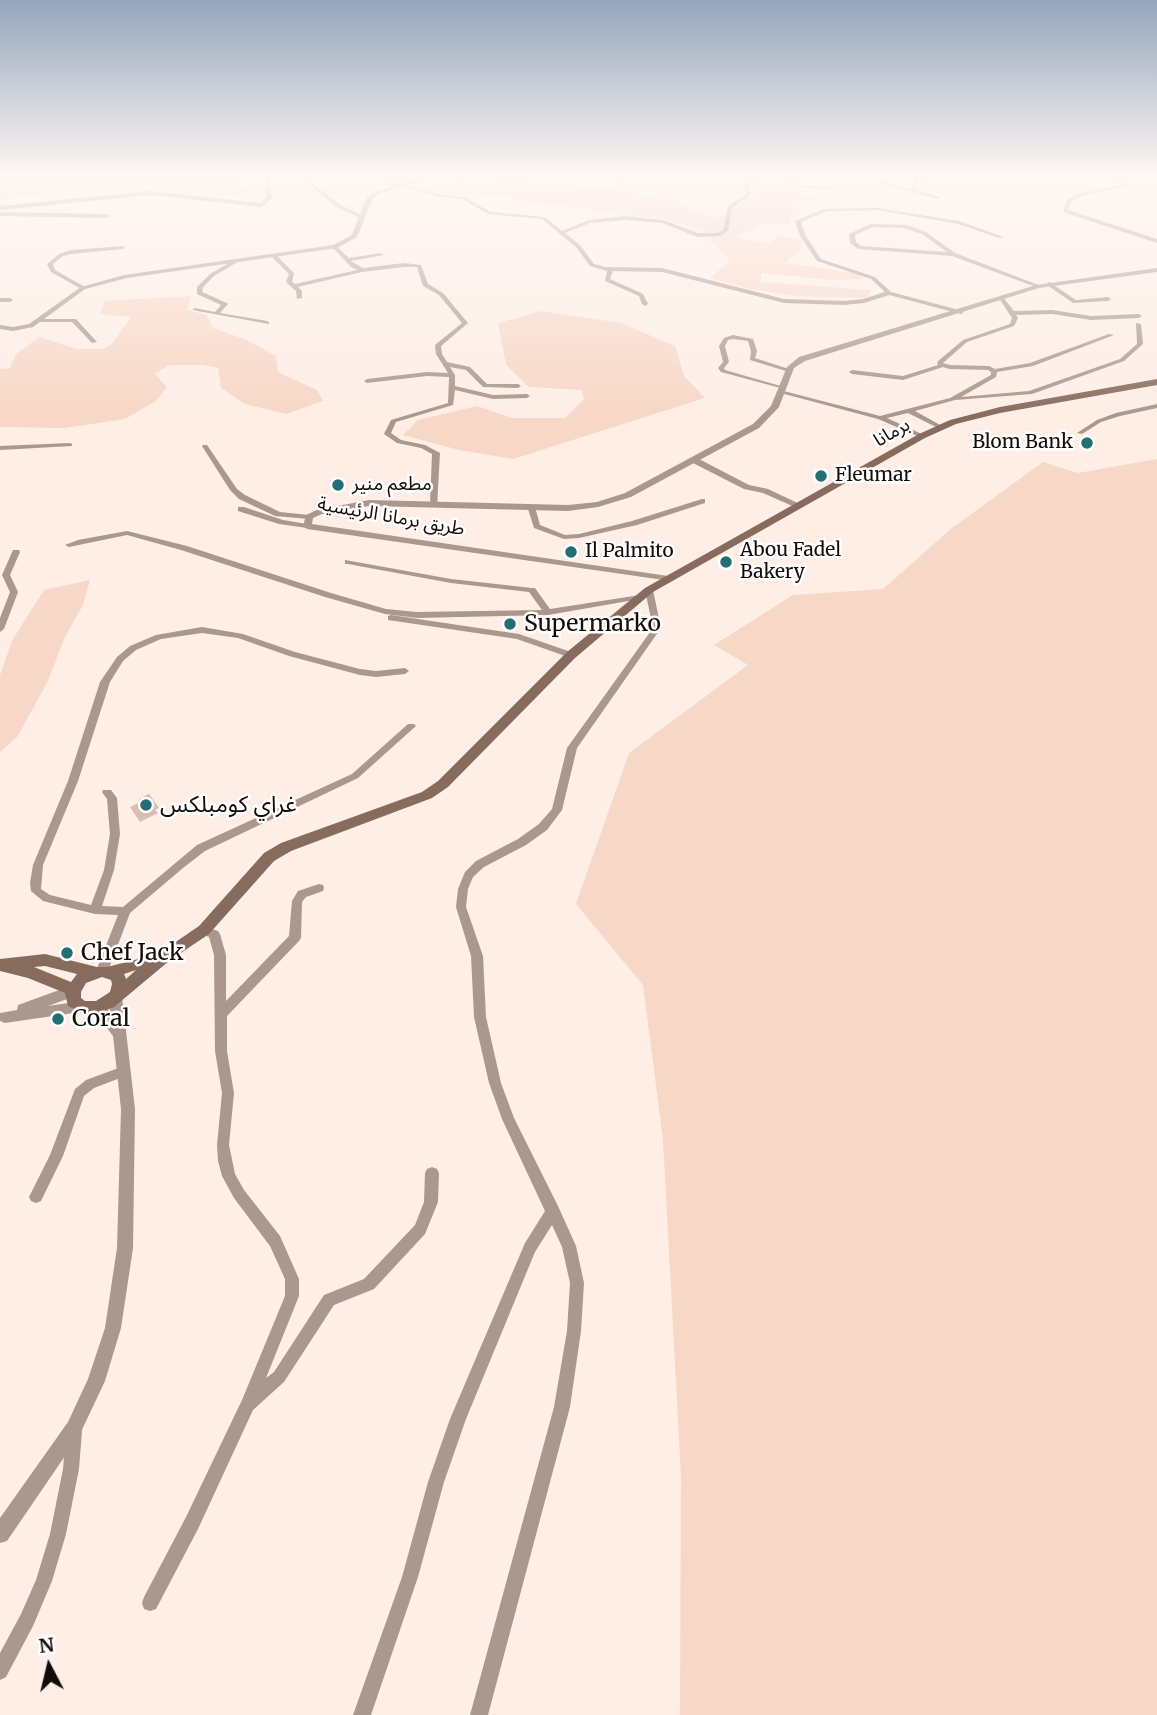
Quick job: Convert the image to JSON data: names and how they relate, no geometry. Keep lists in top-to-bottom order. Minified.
{"streets":{"main road":["برمانا"],"street":["طريق برمانا الرئيسية"]},"crossings":[["برمانا","طريق برمانا الرئيسية"]],"places":["Blom Bank","Fleumar","مطعم منير","Il Palmito","Abou Fadel Bakery","Supermarko","غراي كومبلكس","Chef Jack","Coral"],"north":"top"}
